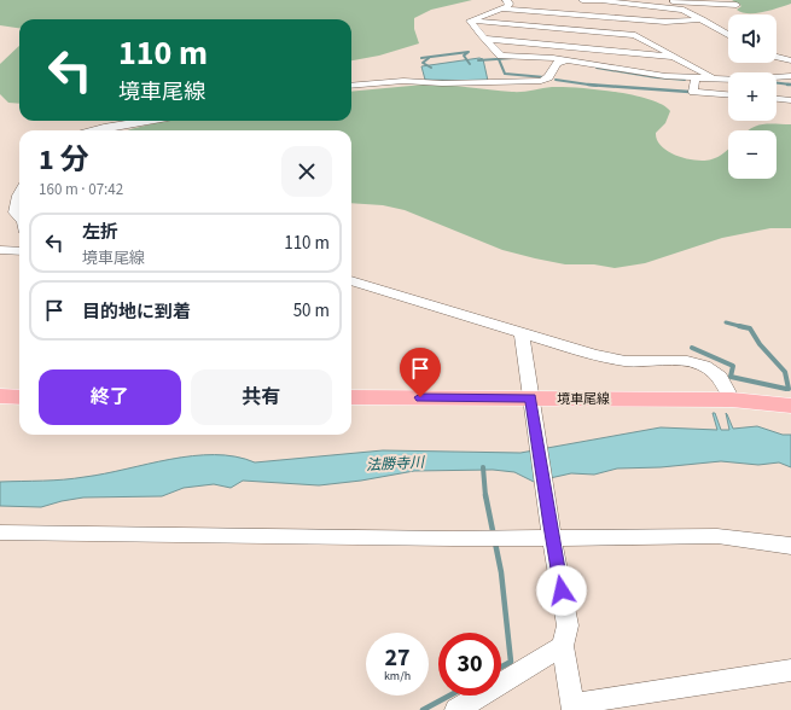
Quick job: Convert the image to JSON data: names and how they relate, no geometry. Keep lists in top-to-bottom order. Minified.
{"streets":{"main road":["境車尾線"]},"water":["法勝寺川"],"page":{"map_buttons":["+","−"],"turn":["110 m","境車尾線"],"heading":["1 分","160 m · 07:42"],"list":[{"name":"左折","note":"境車尾線","value":"110 m"},{"name":"目的地に到着","value":"50 m"}],"buttons":["終了","共有"],"speed":"27 km/h","limit":"30"}}
